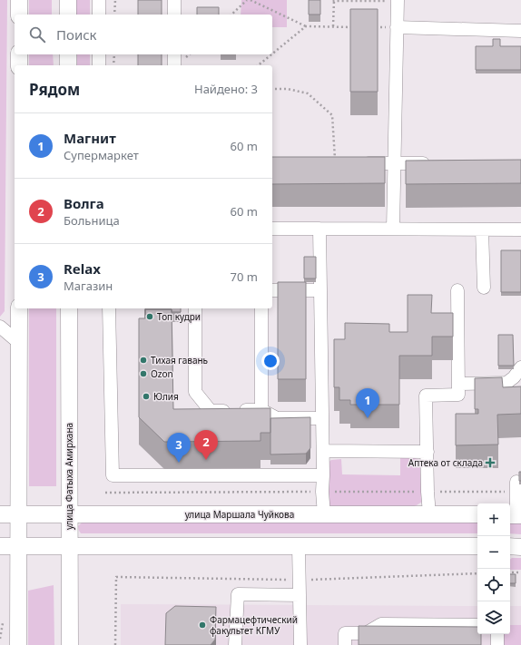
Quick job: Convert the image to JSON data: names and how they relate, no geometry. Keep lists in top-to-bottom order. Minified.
{"streets":{"main road":["улица Фатыха Амирхана","улица Маршала Чуйкова"]},"crossings":[["улица Фатыха Амирхана","улица Маршала Чуйкова"]],"places":{"other":["Топ кудри","Тихая гавань","Ozon","Юлия","Фармацефтический факультет КГМУ"],"health":["Аптека от склада"]},"page":{"search":"Поиск","heading":["Рядом","Найдено: 3"],"list":[{"mark":"1","name":"Магнит","note":"Супермаркет","value":"60 m"},{"mark":"2","name":"Волга","note":"Больница","value":"60 m"},{"mark":"3","name":"Relax","note":"Магазин","value":"70 m"}],"pins":["1","2","3"],"map_buttons":["+","−"]}}
